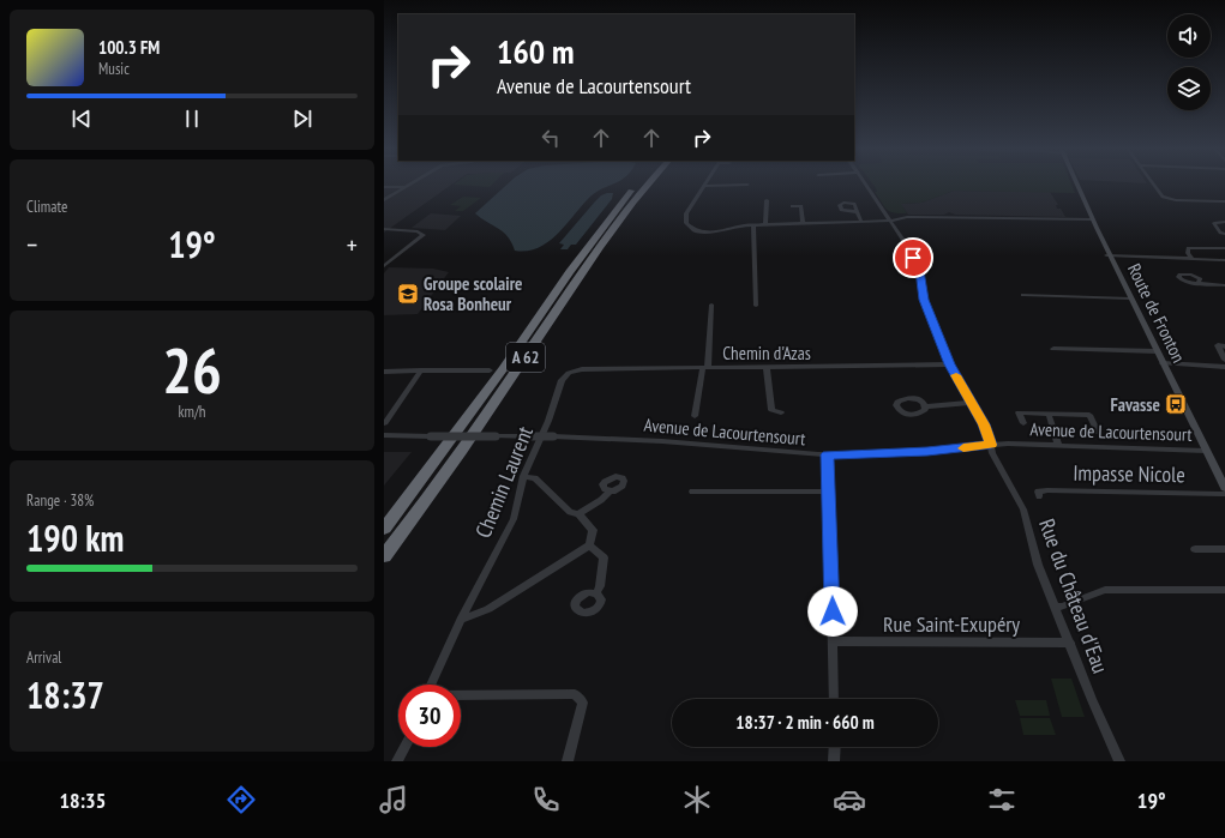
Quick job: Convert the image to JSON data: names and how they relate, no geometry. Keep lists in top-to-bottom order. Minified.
{"streets":{"highway":["A 62"],"main road":["Route de Fronton"],"street":["Chemin d'Azas","Avenue de Lacourtensourt","Impasse Nicole","Chemin Laurent","Rue du Château d'Eau","Rue Saint-Exupéry"]},"crossings":[["Route de Fronton","Avenue de Lacourtensourt"],["Chemin d'Azas","Chemin Laurent"],["Chemin d'Azas","Rue du Château d'Eau"],["Avenue de Lacourtensourt","Rue du Château d'Eau"],["Rue du Château d'Eau","Rue Saint-Exupéry"]],"places":{"school or university":["Groupe scolaire Rosa Bonheur"],"bus stop":["Favasse"]},"page":{"turn":["160 m","Avenue de Lacourtensourt"],"song":["100.3 FM","Music"],"tile":["Climate",["26","km/h"],["Range · 38%","190 km"],["Arrival","18:37"]],"heat":["−","19°","+"],"limit":"30","trip":"18:37 · 2 min · 660 m","tabs":["18:35","19°"]}}
